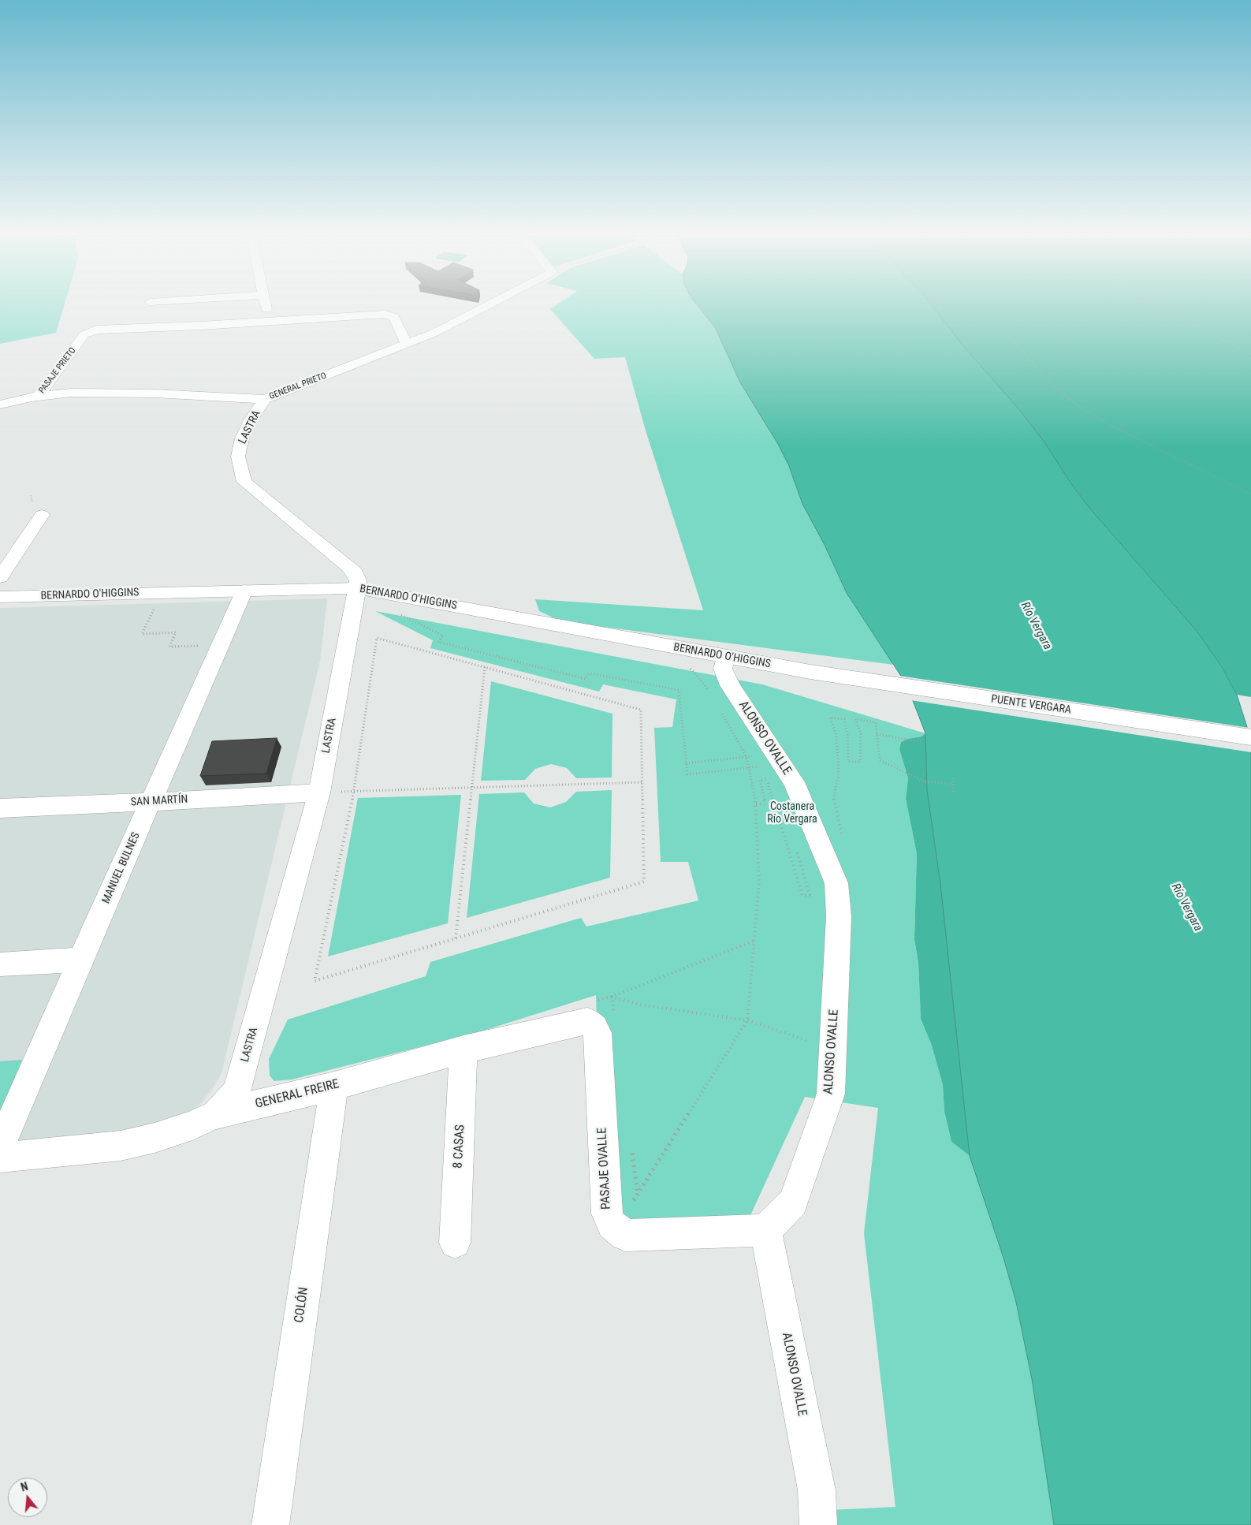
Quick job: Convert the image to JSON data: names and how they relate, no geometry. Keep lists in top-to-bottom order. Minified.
{"streets":{"street":["PASAJE PRIETO","GENERAL PRIETO","LASTRA","BERNARDO O'HIGGINS","PUENTE VERGARA","ALONSO OVALLE","SAN MARTÍN","MANUEL BULNES","GENERAL FREIRE","8 CASAS","PASAJE OVALLE","COLÓN"]},"crossings":[["PASAJE PRIETO","GENERAL PRIETO"],["GENERAL PRIETO","LASTRA"],["LASTRA","BERNARDO O'HIGGINS"],["LASTRA","SAN MARTÍN"],["LASTRA","GENERAL FREIRE"],["BERNARDO O'HIGGINS","PUENTE VERGARA"],["BERNARDO O'HIGGINS","ALONSO OVALLE"],["BERNARDO O'HIGGINS","MANUEL BULNES"],["SAN MARTÍN","MANUEL BULNES"],["GENERAL FREIRE","8 CASAS"],["GENERAL FREIRE","PASAJE OVALLE"],["GENERAL FREIRE","COLÓN"]],"water":["Río Vergara"],"parks":["Costanera Río Vergara"],"north":"top"}
